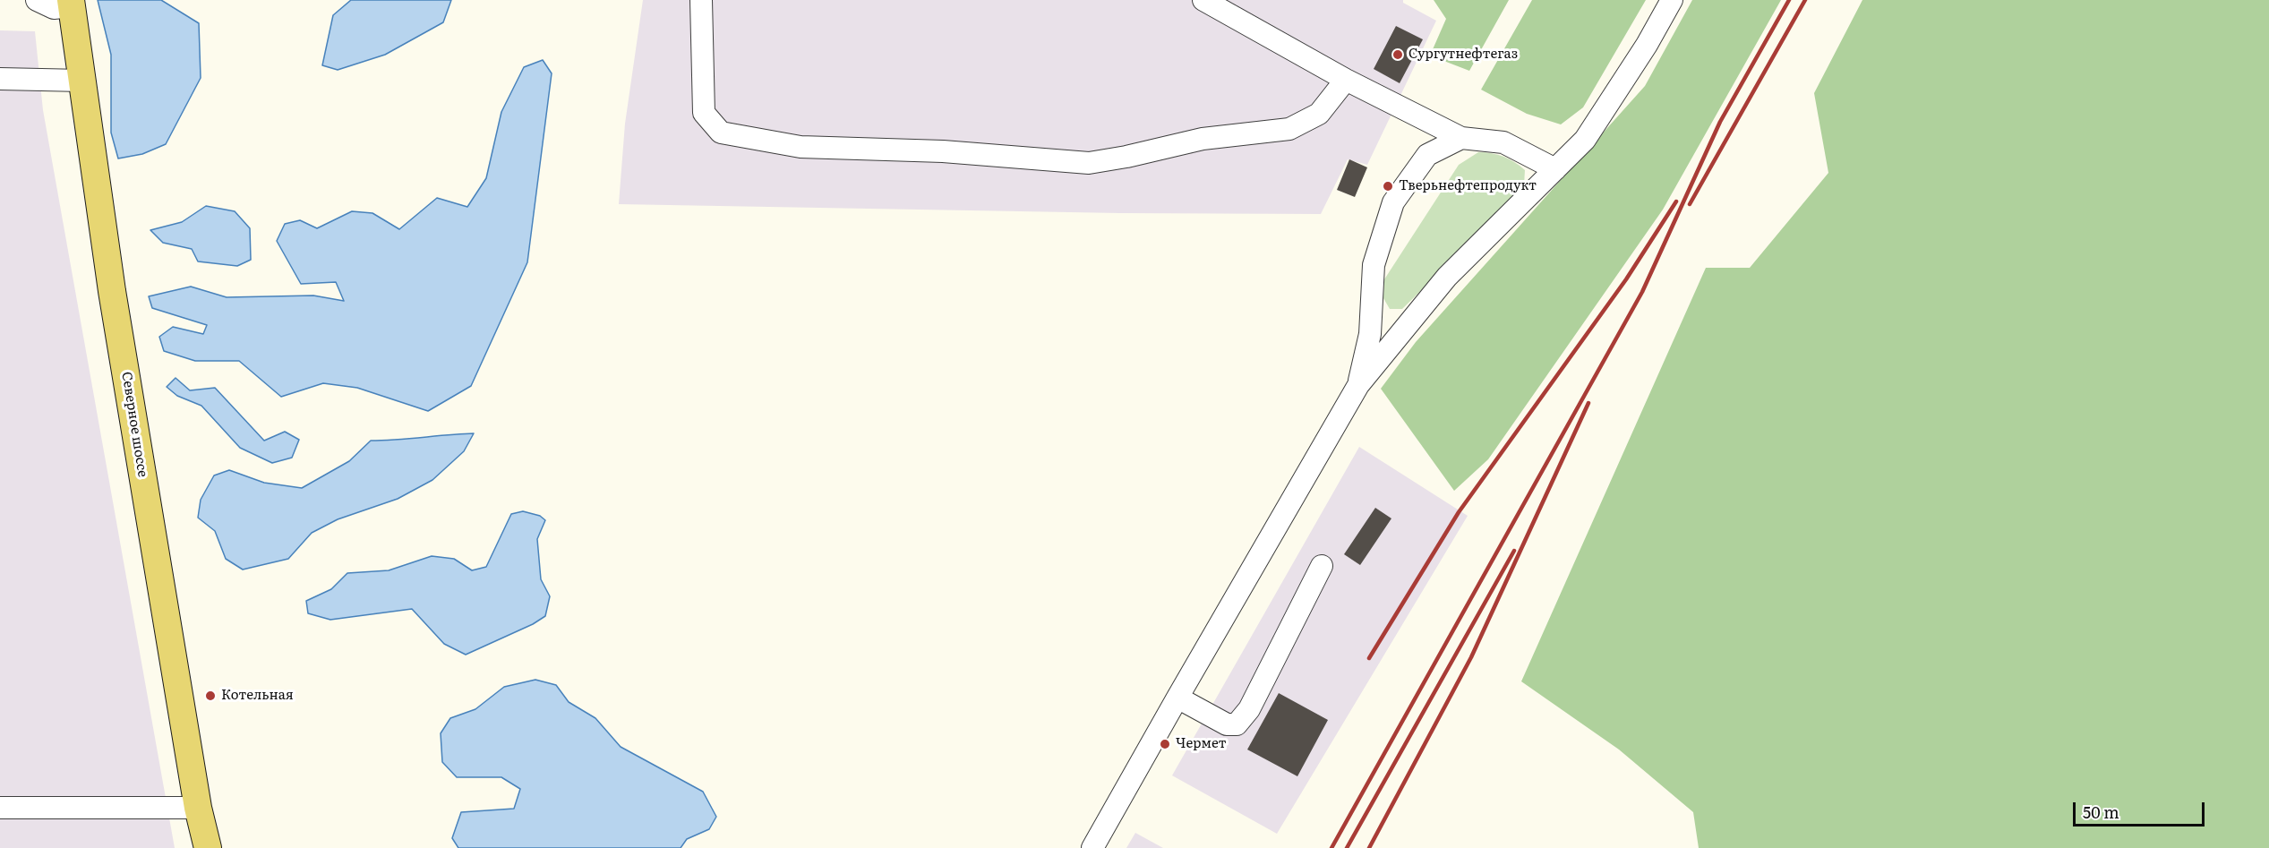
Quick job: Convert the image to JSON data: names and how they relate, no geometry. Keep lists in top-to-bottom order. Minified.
{"streets":{"main road":["Северное шоссе"]},"places":["Сургутнефтегаз","Тверьнефтепродукт","Котельная","Чермет"],"scale_bar":"50 m"}
